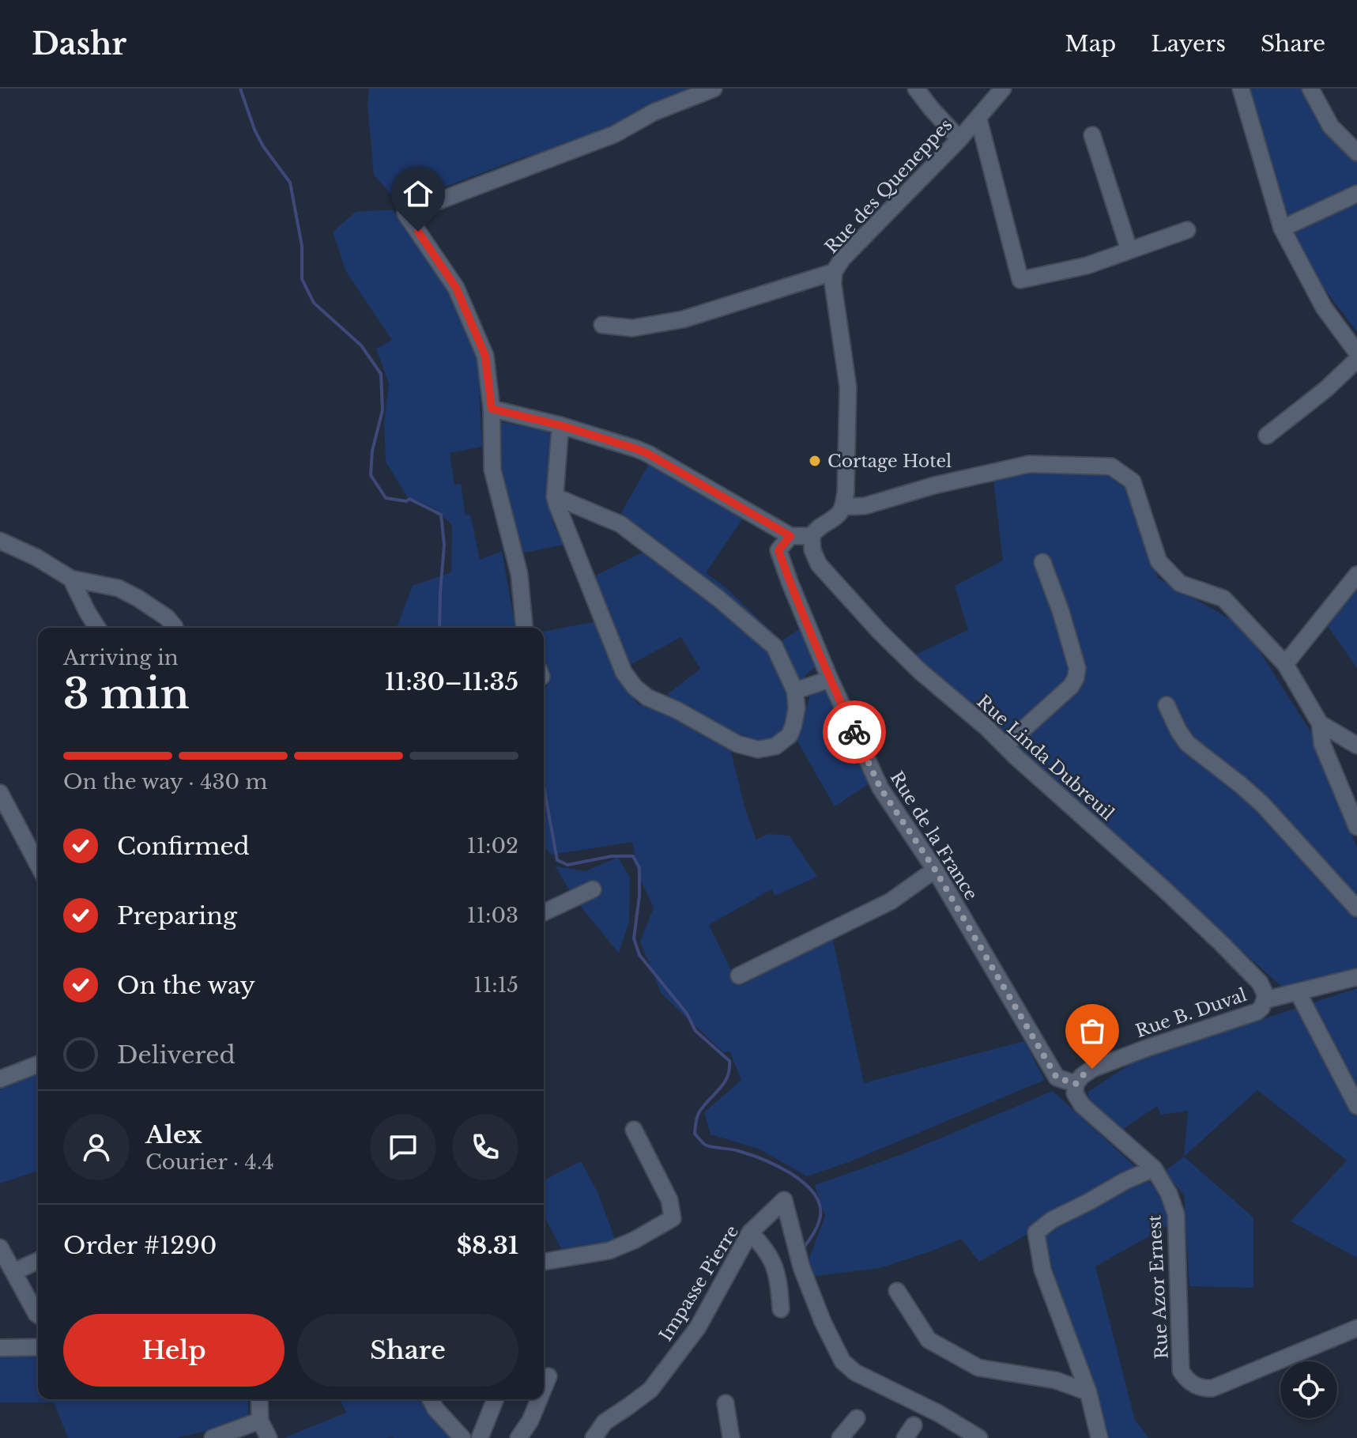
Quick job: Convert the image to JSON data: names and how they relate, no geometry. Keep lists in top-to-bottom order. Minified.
{"streets":{"street":["Rue des Queneppes","Rue Linda Dubreuil","Rue de la France","Rue B. Duval","Impasse Pierre","Rue Azor Ernest"]},"crossings":[["Rue Linda Dubreuil","Rue B. Duval"],["Rue de la France","Rue B. Duval"],["Rue de la France","Rue Azor Ernest"],["Rue B. Duval","Rue Azor Ernest"]],"places":["Cortage Hotel"],"page":{"header":"Dashr","nav":["Map","Layers","Share"],"heading":["3 min","Arriving in","11:30–11:35"],"panel":["Alex","Courier · 4.4","Order #1290","$8.31"],"bar":"On the way · 430 m","list":[["Confirmed","11:02"],["Preparing","11:03"],["On the way","11:15"],"Delivered"],"buttons":["Help","Share"]}}
